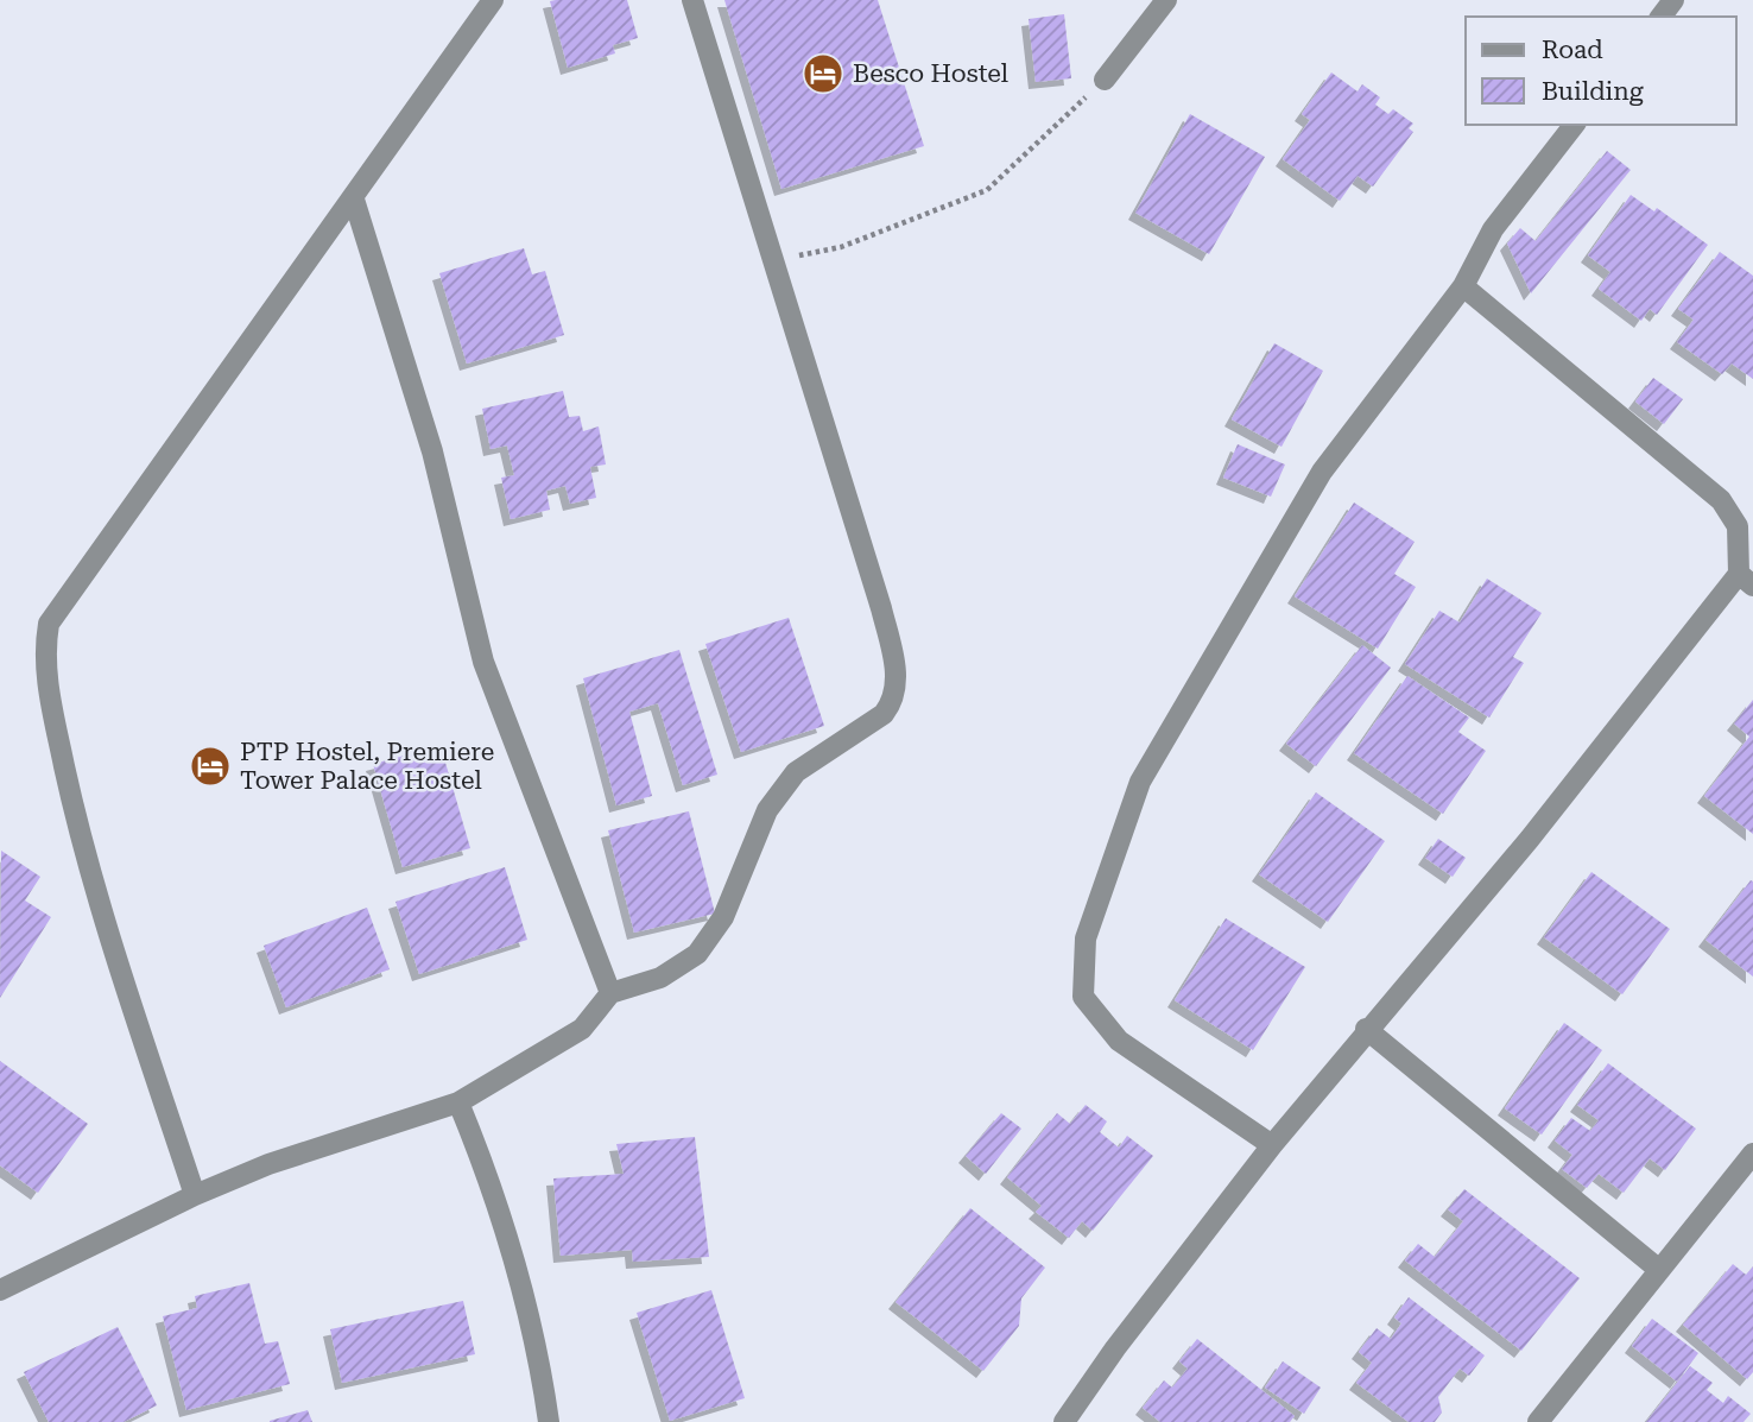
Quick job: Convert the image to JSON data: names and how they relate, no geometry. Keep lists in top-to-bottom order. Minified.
{"places":{"hotel":["Besco Hostel","PTP Hostel, Premiere Tower Palace Hostel"]},"legend":["Road","Building"]}
